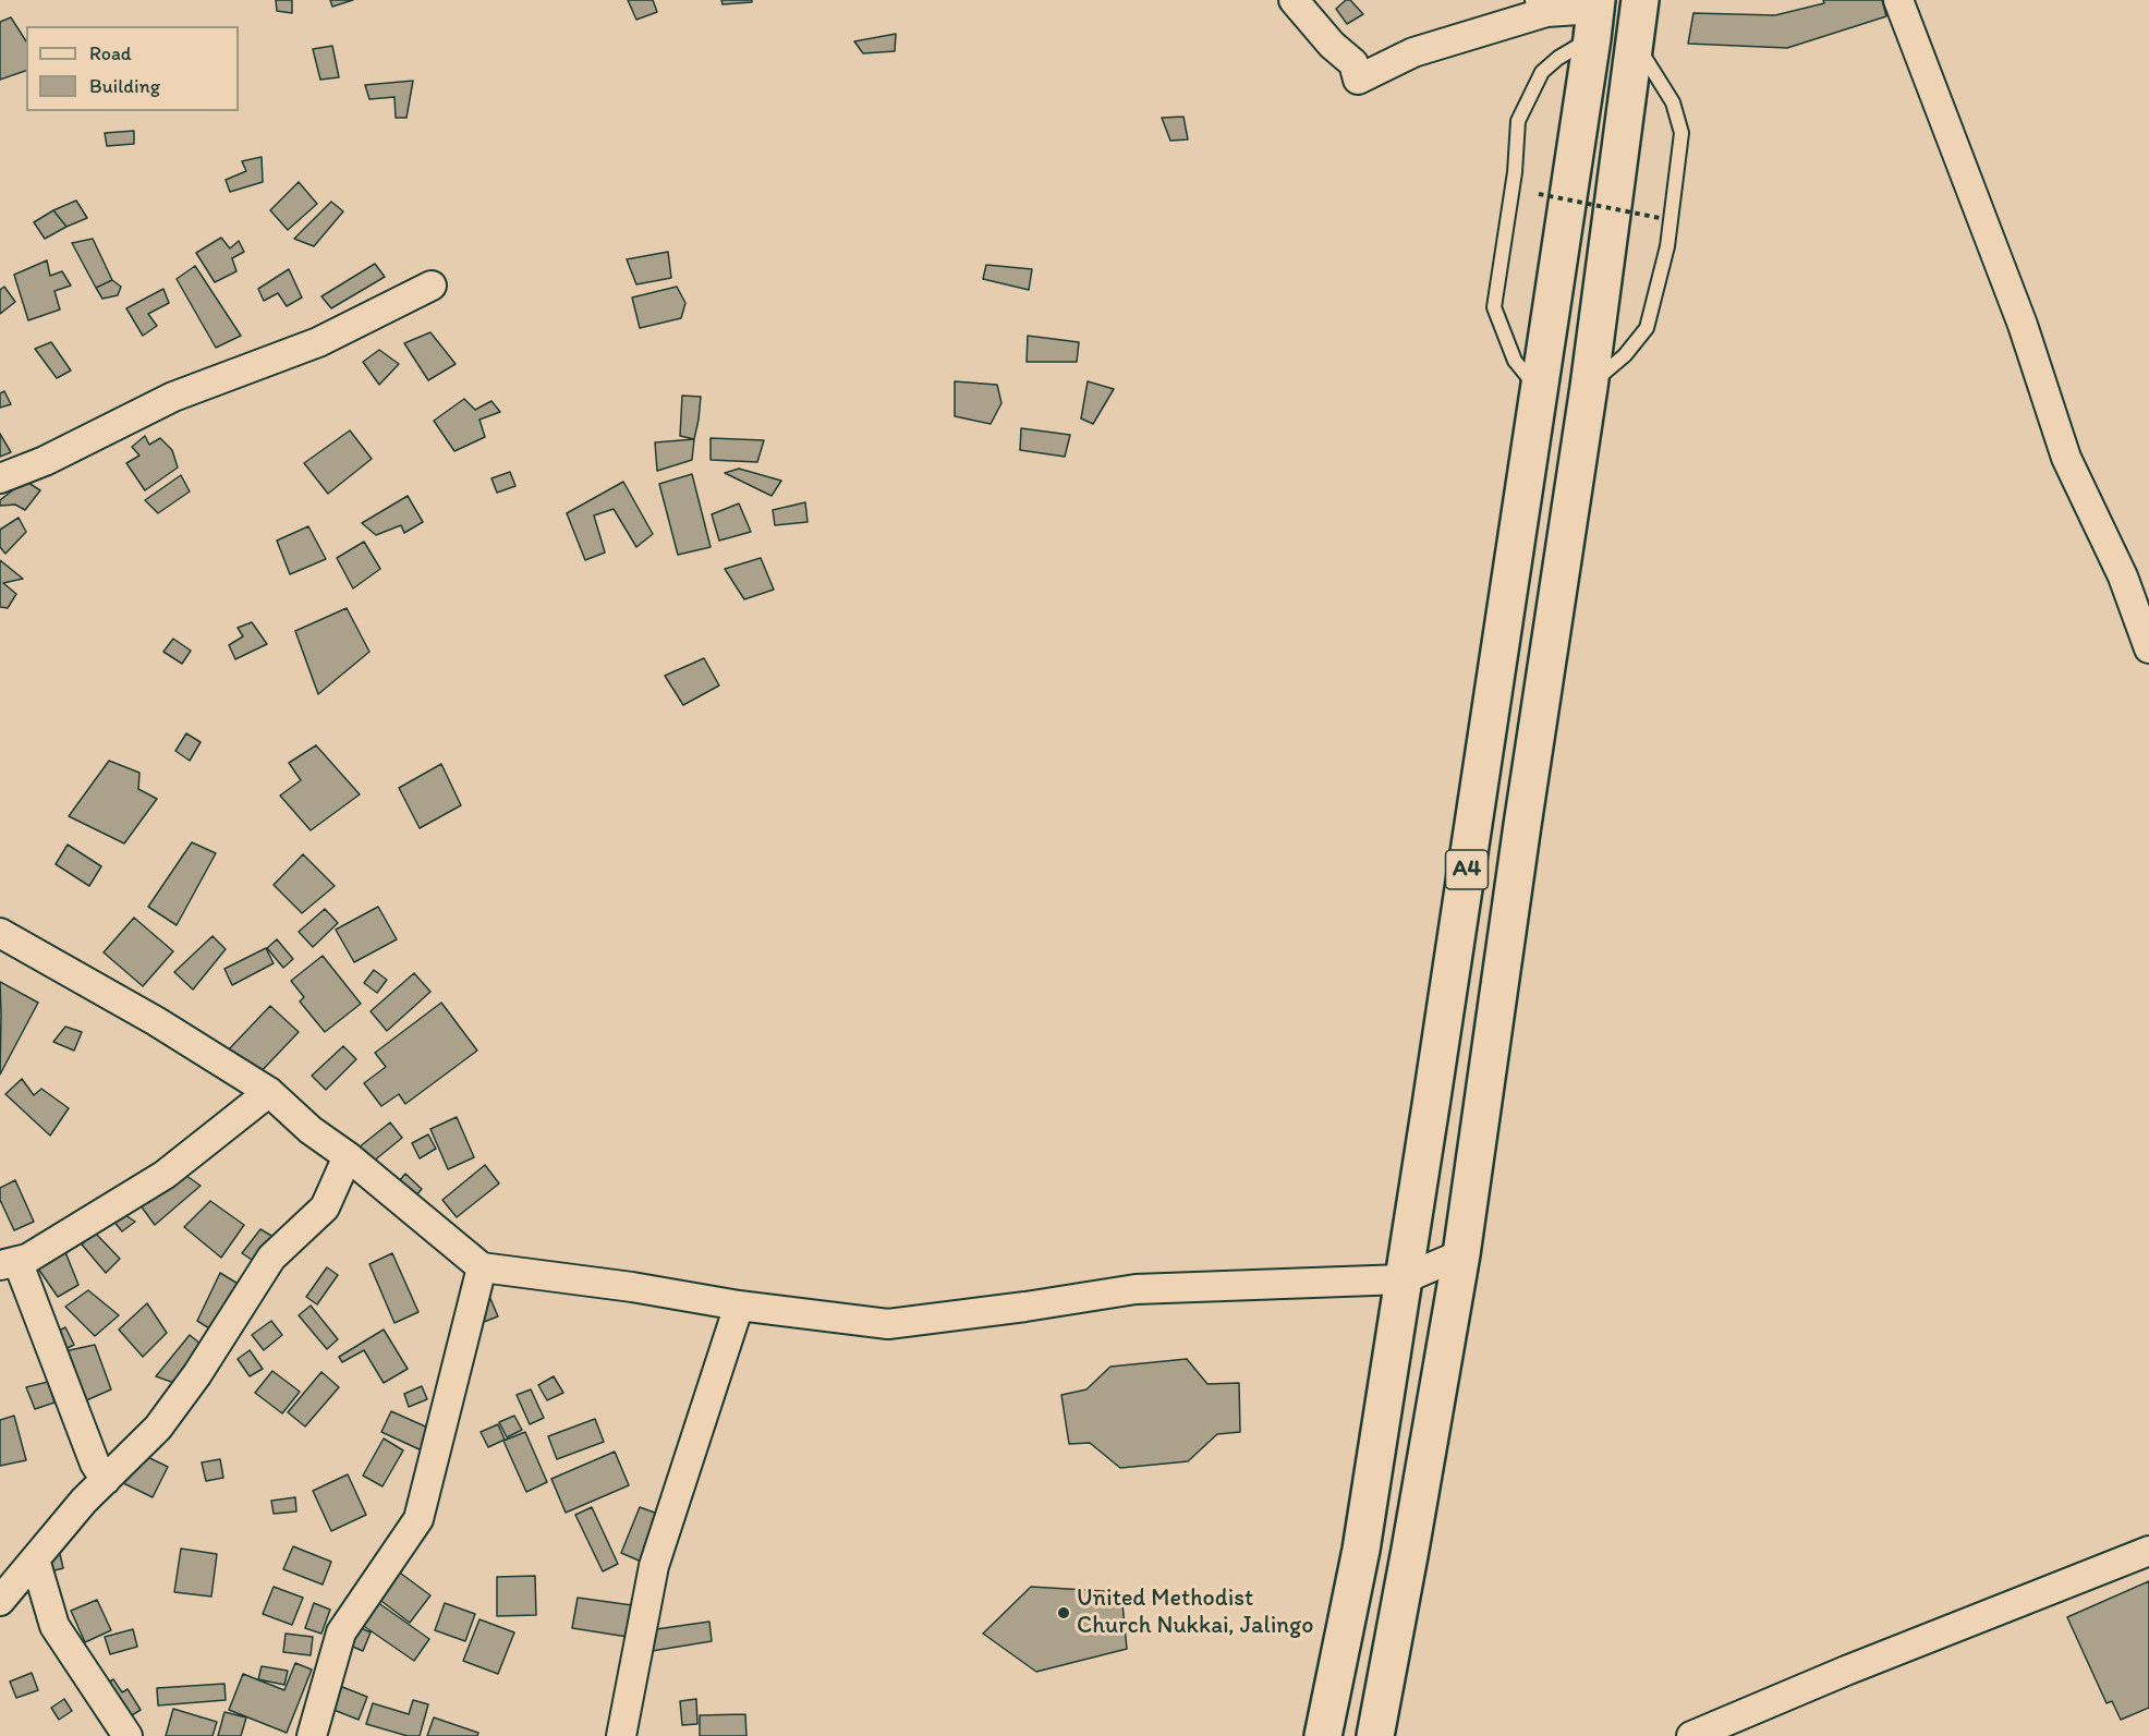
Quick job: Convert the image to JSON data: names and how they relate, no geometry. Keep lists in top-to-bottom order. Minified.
{"streets":{"highway":["A4"]},"places":["United Methodist Church Nukkai, Jalingo"],"legend":["Road","Building"]}
